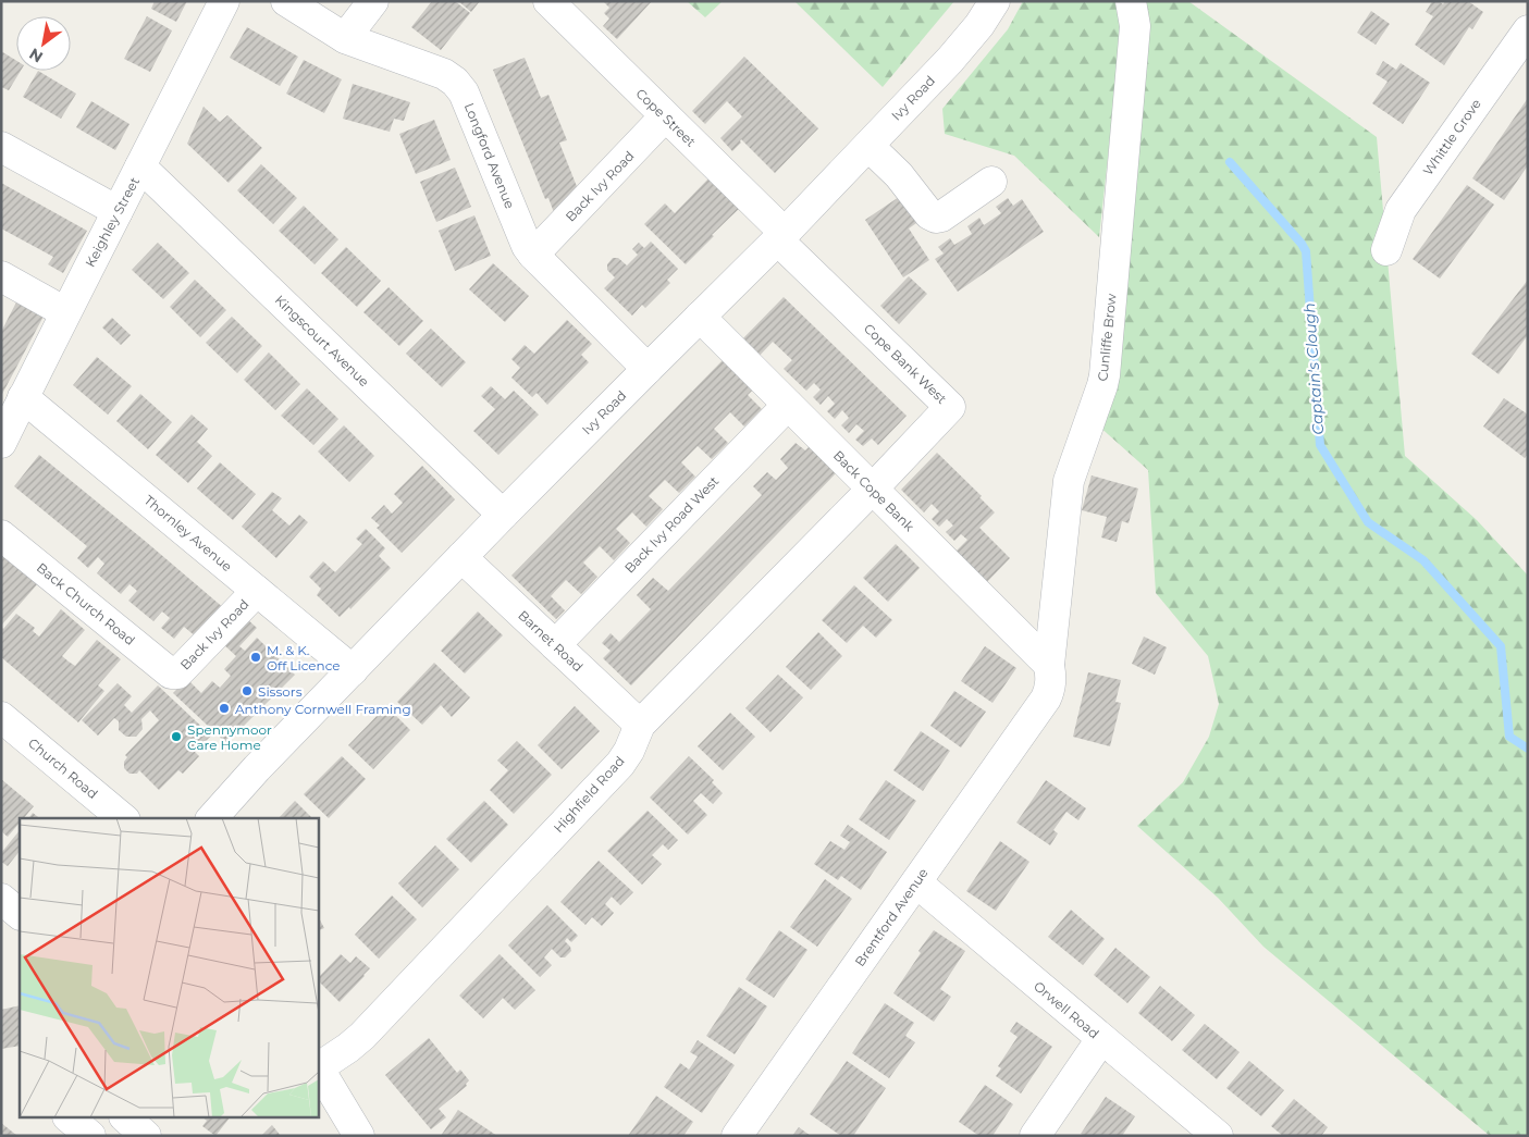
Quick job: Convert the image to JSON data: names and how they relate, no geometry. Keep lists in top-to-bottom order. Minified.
{"streets":{"street":["Ivy Road","Cope Street","Whittle Grove","Longford Avenue","Back Ivy Road","Keighley Street","Cunliffe Brow","Kingscourt Avenue","Cope Bank West","Back Cope Bank","Back Ivy Road West","Thornley Avenue","Back Church Road","Barnet Road","Church Road","Highfield Road","Brentford Avenue","Orwell Road"]},"crossings":[["Ivy Road","Cope Street"],["Ivy Road","Longford Avenue"],["Ivy Road","Kingscourt Avenue"],["Ivy Road","Cope Bank West"],["Ivy Road","Back Cope Bank"],["Ivy Road","Thornley Avenue"],["Ivy Road","Barnet Road"],["Cope Street","Back Ivy Road"],["Cope Street","Cope Bank West"],["Longford Avenue","Back Ivy Road"],["Back Ivy Road","Thornley Avenue"],["Back Ivy Road","Back Church Road"],["Keighley Street","Kingscourt Avenue"],["Keighley Street","Thornley Avenue"],["Cunliffe Brow","Back Cope Bank"],["Cunliffe Brow","Brentford Avenue"],["Cope Bank West","Back Cope Bank"],["Cope Bank West","Highfield Road"],["Back Cope Bank","Back Ivy Road West"],["Back Cope Bank","Highfield Road"],["Back Ivy Road West","Barnet Road"],["Barnet Road","Highfield Road"],["Brentford Avenue","Orwell Road"]],"water":["Captain's Clough"],"places":["M. & K. Off Licence","Sissors","Anthony Cornwell Framing","Spennymoor Care Home"],"north":"bottom left"}
